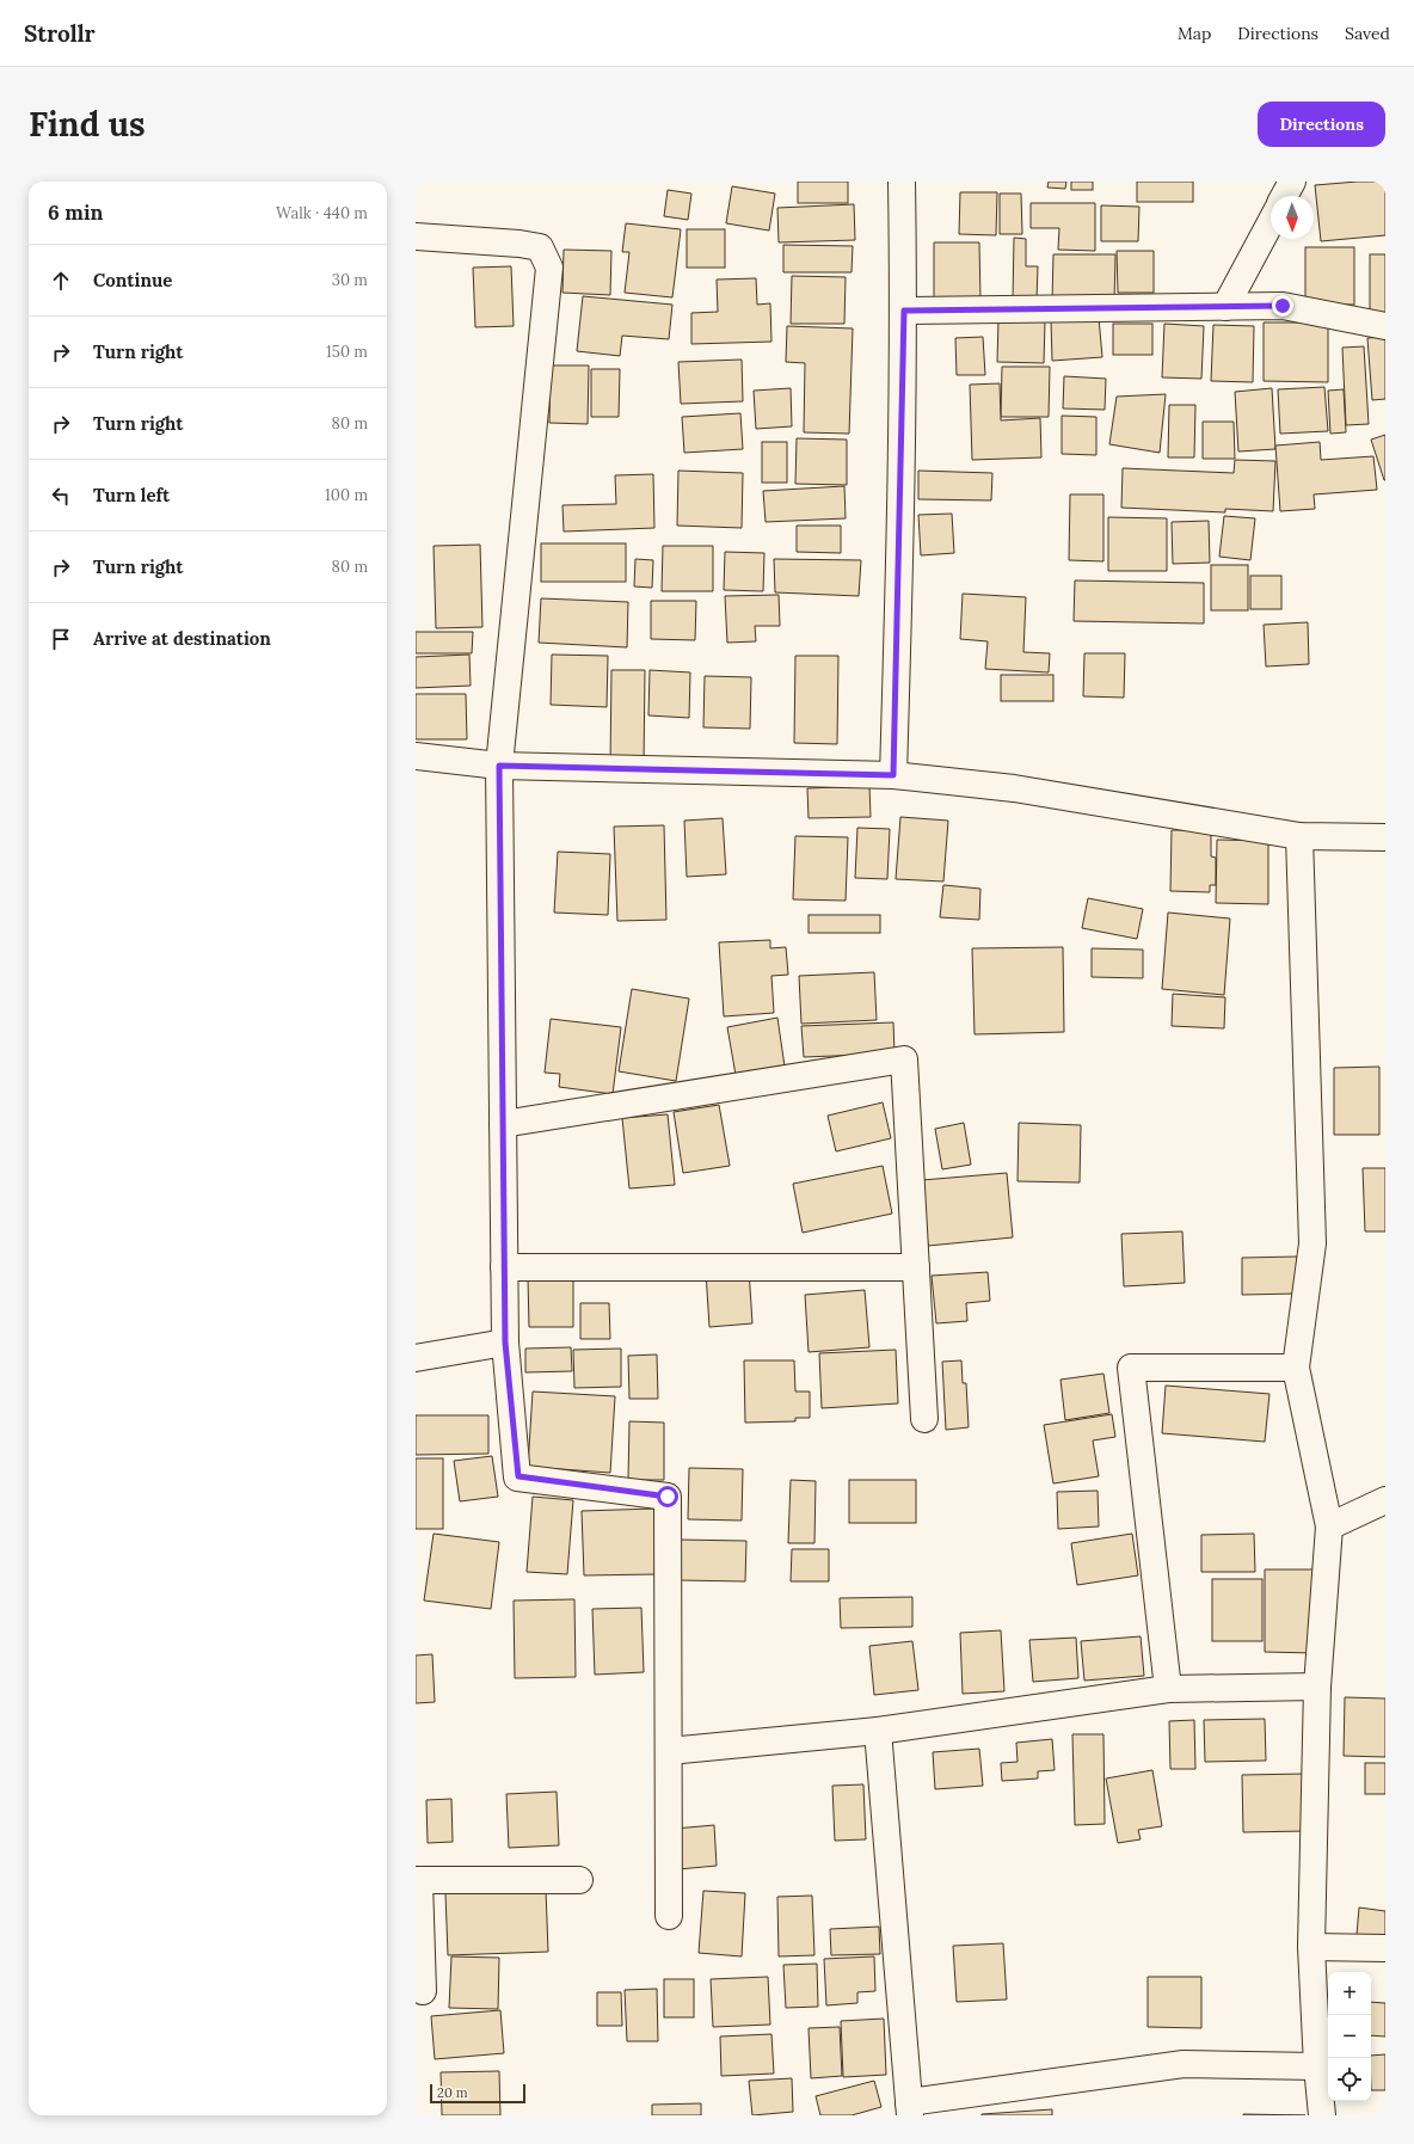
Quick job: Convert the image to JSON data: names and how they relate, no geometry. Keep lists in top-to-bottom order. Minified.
{"scale_bar":"20 m","north":"bottom","page":{"header":"Strollr","nav":["Map","Directions","Saved"],"buttons":"Directions","title":"Find us","heading":["6 min","Walk · 440 m"],"list":[["Continue","30 m"],["Turn right","150 m"],["Turn right","80 m"],["Turn left","100 m"],["Turn right","80 m"],"Arrive at destination"],"map_buttons":["+","−"],"scale":"20 m"}}
